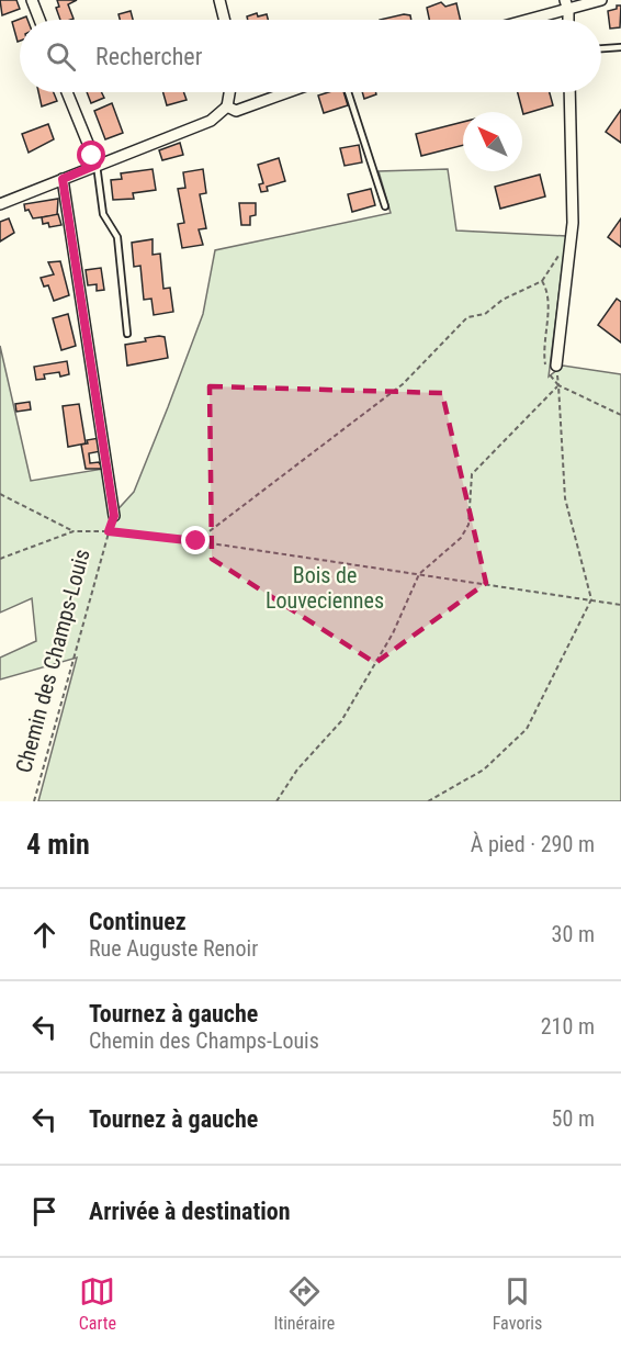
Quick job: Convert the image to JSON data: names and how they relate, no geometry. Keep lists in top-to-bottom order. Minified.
{"streets":{"path":["Chemin des Champs-Louis"]},"parks":["Bois de Louveciennes"],"north":"top left","page":{"search":"Rechercher","heading":["4 min","À pied · 290 m"],"list":[["Continuez","Rue Auguste Renoir","30 m"],["Tournez à gauche","Chemin des Champs-Louis","210 m"],["Tournez à gauche","50 m"],"Arrivée à destination"],"nav":["Carte","Itinéraire","Favoris"]}}
